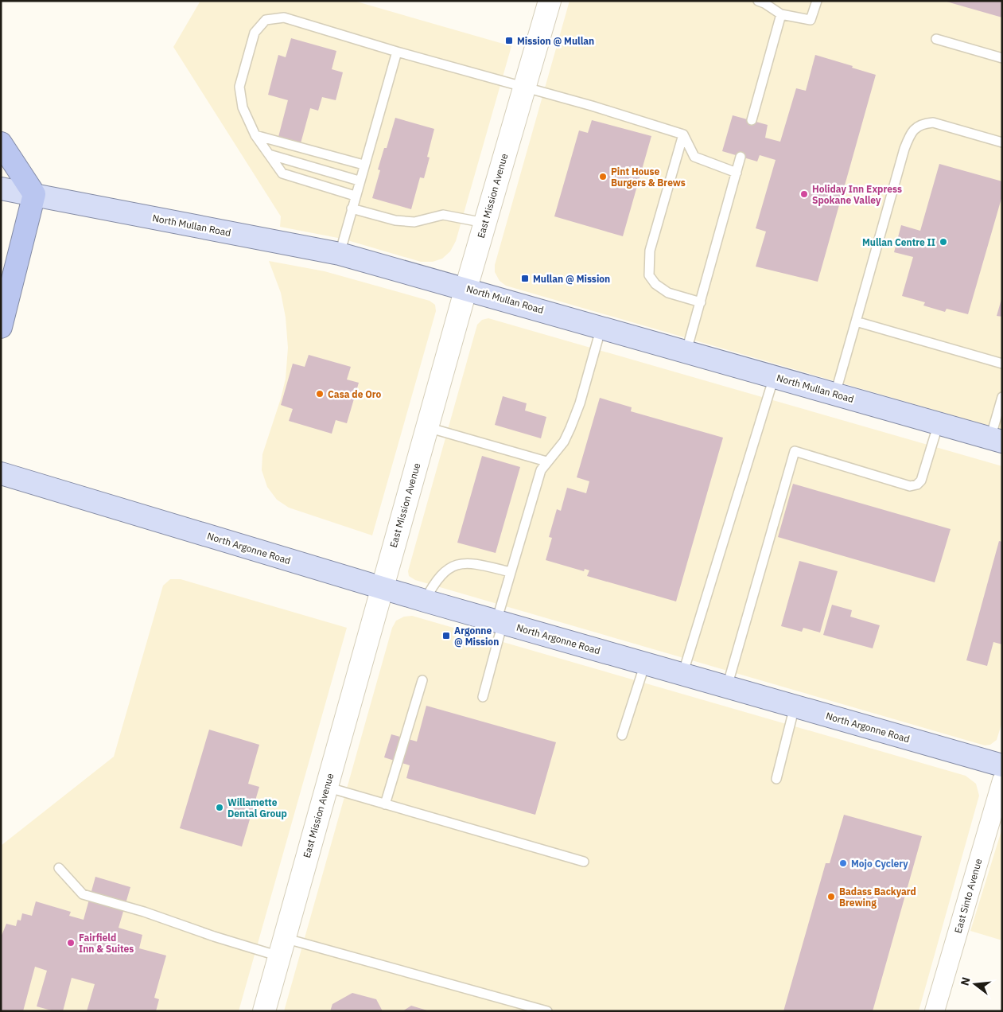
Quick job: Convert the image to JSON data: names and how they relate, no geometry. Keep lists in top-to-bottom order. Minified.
{"streets":{"main road":["North Mullan Road","North Argonne Road"],"street":["East Mission Avenue","East Sinto Avenue"]},"crossings":[["East Mission Avenue","North Mullan Road"],["East Mission Avenue","North Argonne Road"]],"places":{"transit":["Mission @ Mullan","Mullan @ Mission","Argonne @ Mission"],"other":["Pint House Burgers & Brews","Holiday Inn Express Spokane Valley","Mullan Centre II","Casa de Oro","Willamette Dental Group","Mojo Cyclery","Badass Backyard Brewing","Fairfield Inn & Suites"]},"north":"left"}
